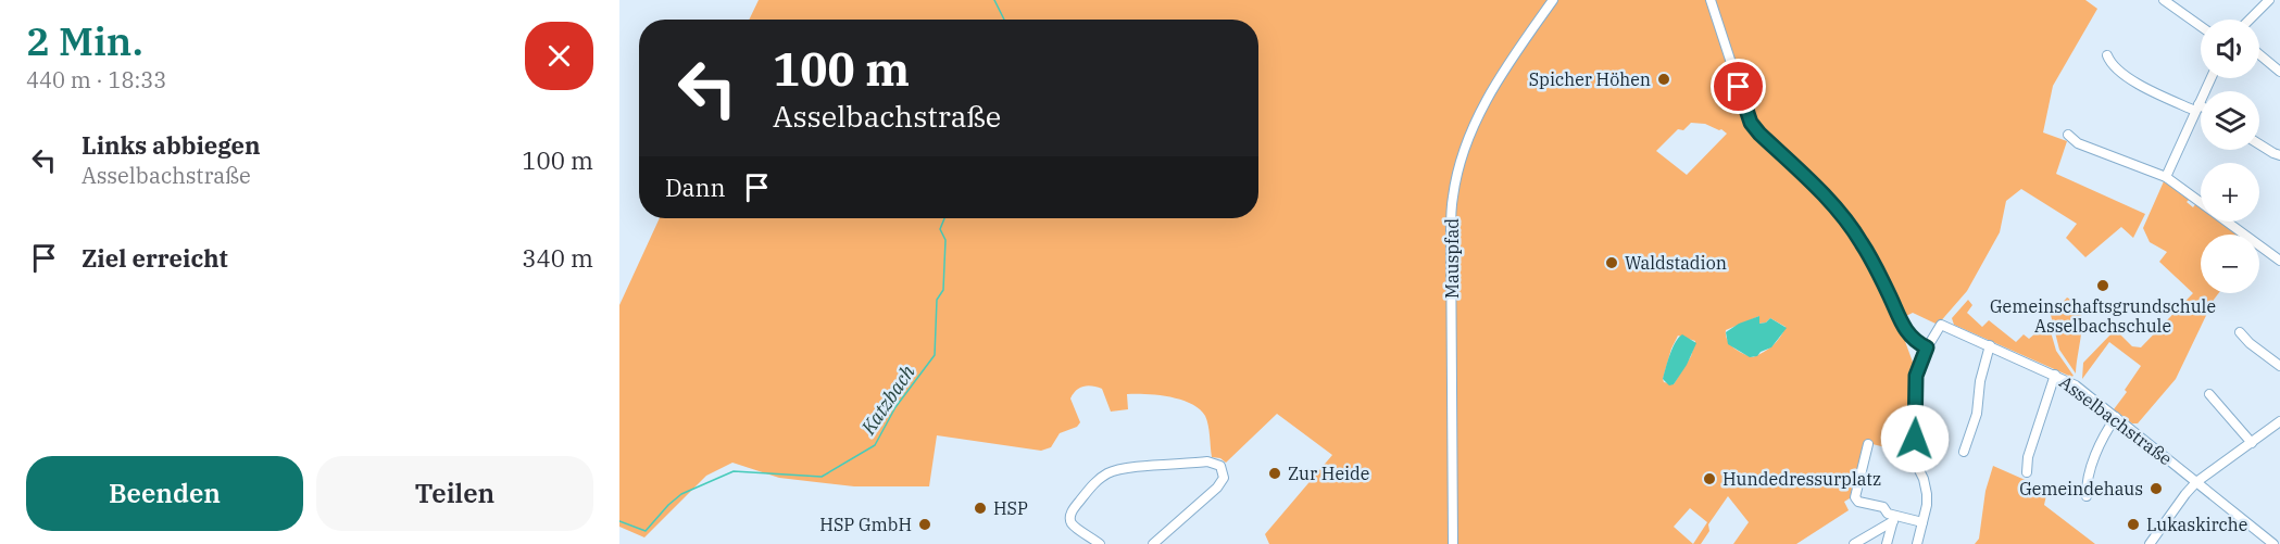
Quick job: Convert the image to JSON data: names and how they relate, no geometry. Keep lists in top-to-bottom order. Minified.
{"streets":{"street":["Mauspfad","Asselbachstraße"]},"water":["Katzbach"],"places":["Spicher Höhen","Waldstadion","Gemeinschaftsgrundschule Asselbachschule","Zur Heide","Hundedressurplatz","Gemeindehaus","HSP","HSP GmbH","Lukaskirche"],"page":{"heading":["2 Min.","440 m · 18:33"],"map_buttons":["+","−"],"turn":["100 m","Asselbachstraße"],"list":[{"name":"Links abbiegen","note":"Asselbachstraße","value":"100 m"},{"name":"Ziel erreicht","value":"340 m"}],"then":"Dann","buttons":["Beenden","Teilen"]}}
